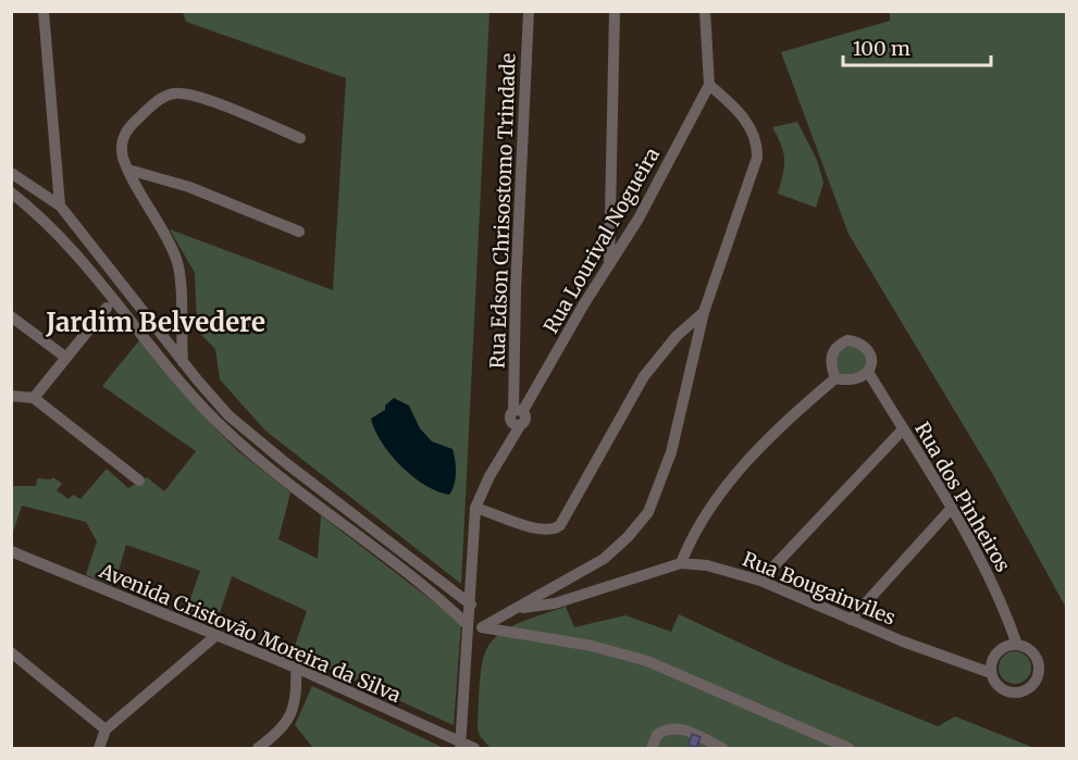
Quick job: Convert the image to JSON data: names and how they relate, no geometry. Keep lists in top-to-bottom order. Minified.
{"streets":{"street":["Rua Edson Chrisostomo Trindade","Rua Lourival Nogueira","Rua dos Pinheiros","Rua Bougainviles","Avenida Cristovão Moreira da Silva"]},"crossings":[["Rua Edson Chrisostomo Trindade","Rua Lourival Nogueira"],["Rua dos Pinheiros","Rua Bougainviles"]],"districts":["Jardim Belvedere"],"scale_bar":"100 m"}
